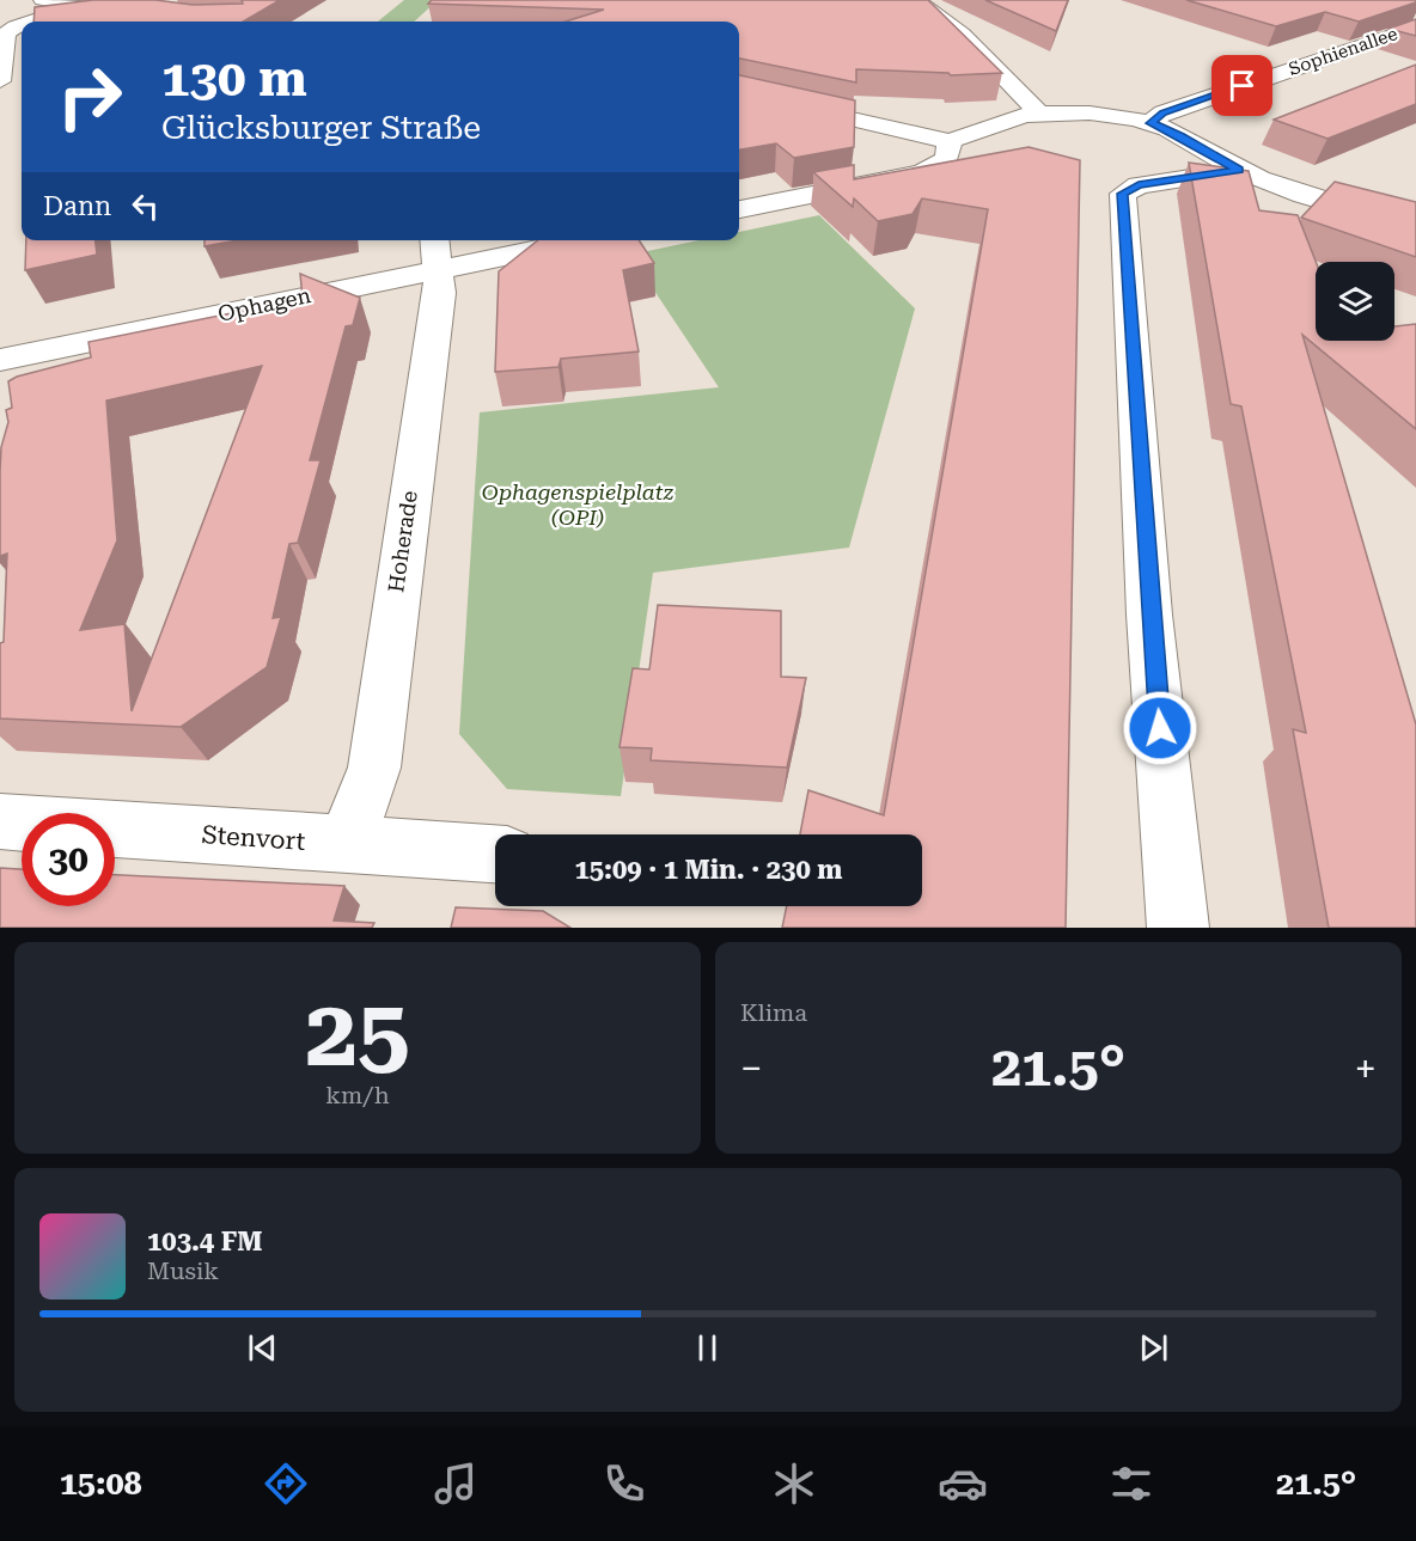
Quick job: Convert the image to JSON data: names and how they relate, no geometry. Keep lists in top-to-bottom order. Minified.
{"streets":{"street":["Sophienallee","Ophagen","Hoherade","Stenvort"]},"crossings":[["Ophagen","Hoherade"],["Hoherade","Stenvort"]],"parks":["Ophagenspielplatz (OPI)"],"page":{"turn":["130 m","Glücksburger Straße"],"then":"Dann","limit":"30","trip":"15:09 · 1 Min. · 230 m","tile":[["25","km/h"],"Klima"],"heat":["−","21.5°","+"],"song":["103.4 FM","Musik"],"tabs":["15:08","21.5°"]}}
